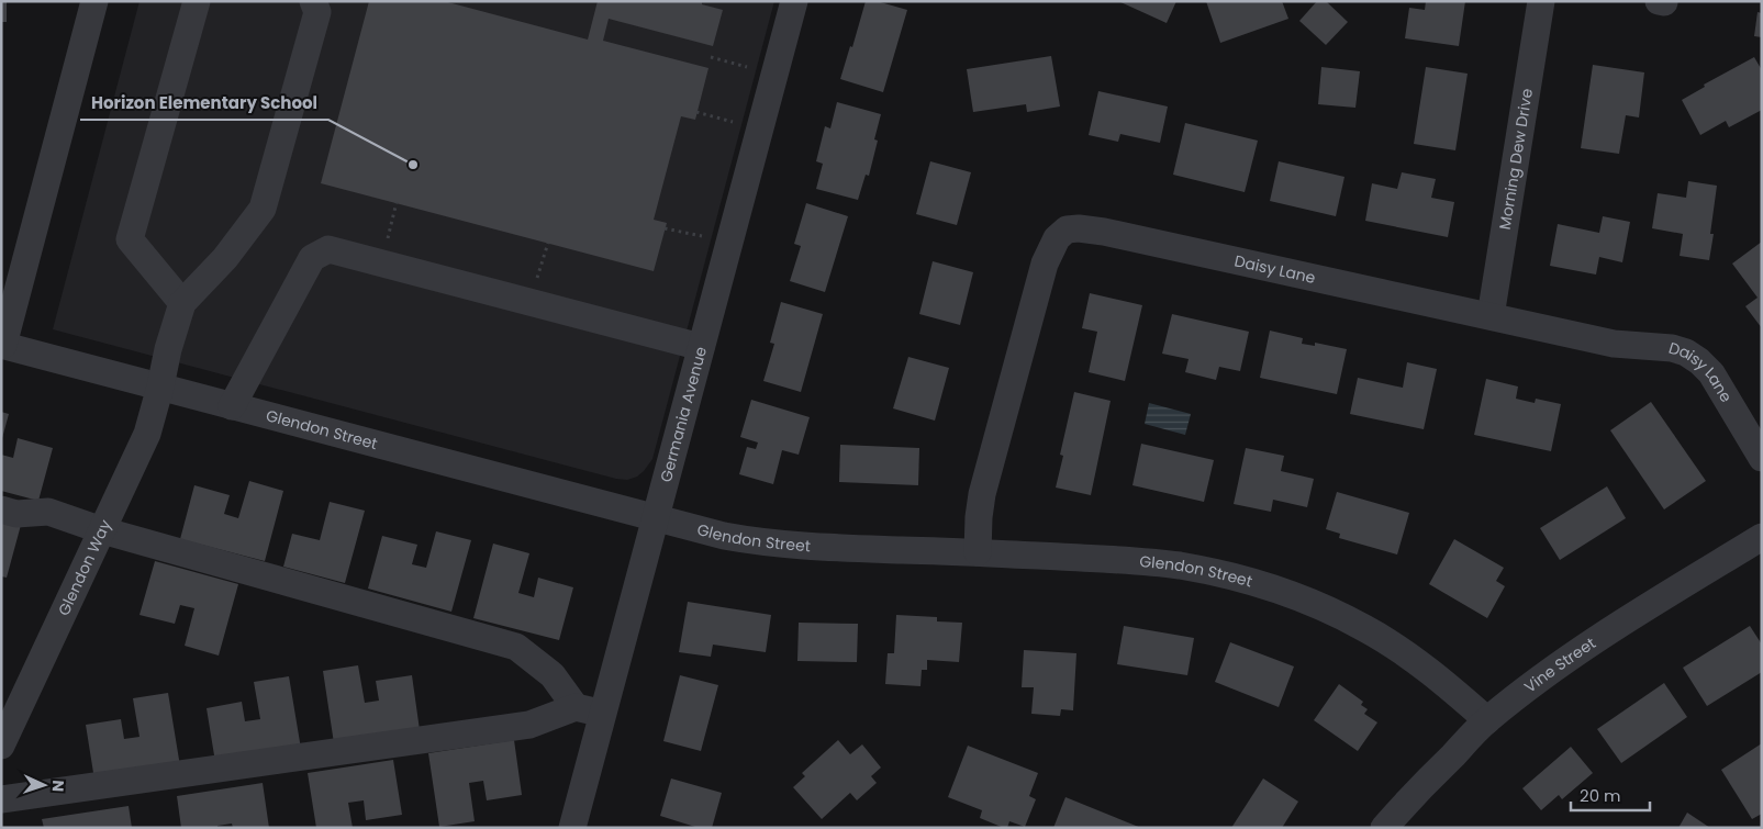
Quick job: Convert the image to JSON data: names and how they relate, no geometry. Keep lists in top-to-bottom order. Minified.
{"streets":{"street":["Morning Dew Drive","Daisy Lane","Germania Avenue","Glendon Street","Glendon Way","Vine Street"]},"crossings":[["Morning Dew Drive","Daisy Lane"],["Daisy Lane","Glendon Street"],["Germania Avenue","Glendon Street"],["Glendon Street","Glendon Way"],["Glendon Street","Vine Street"]],"places":["Horizon Elementary School"],"scale_bar":"20 m","north":"right"}
